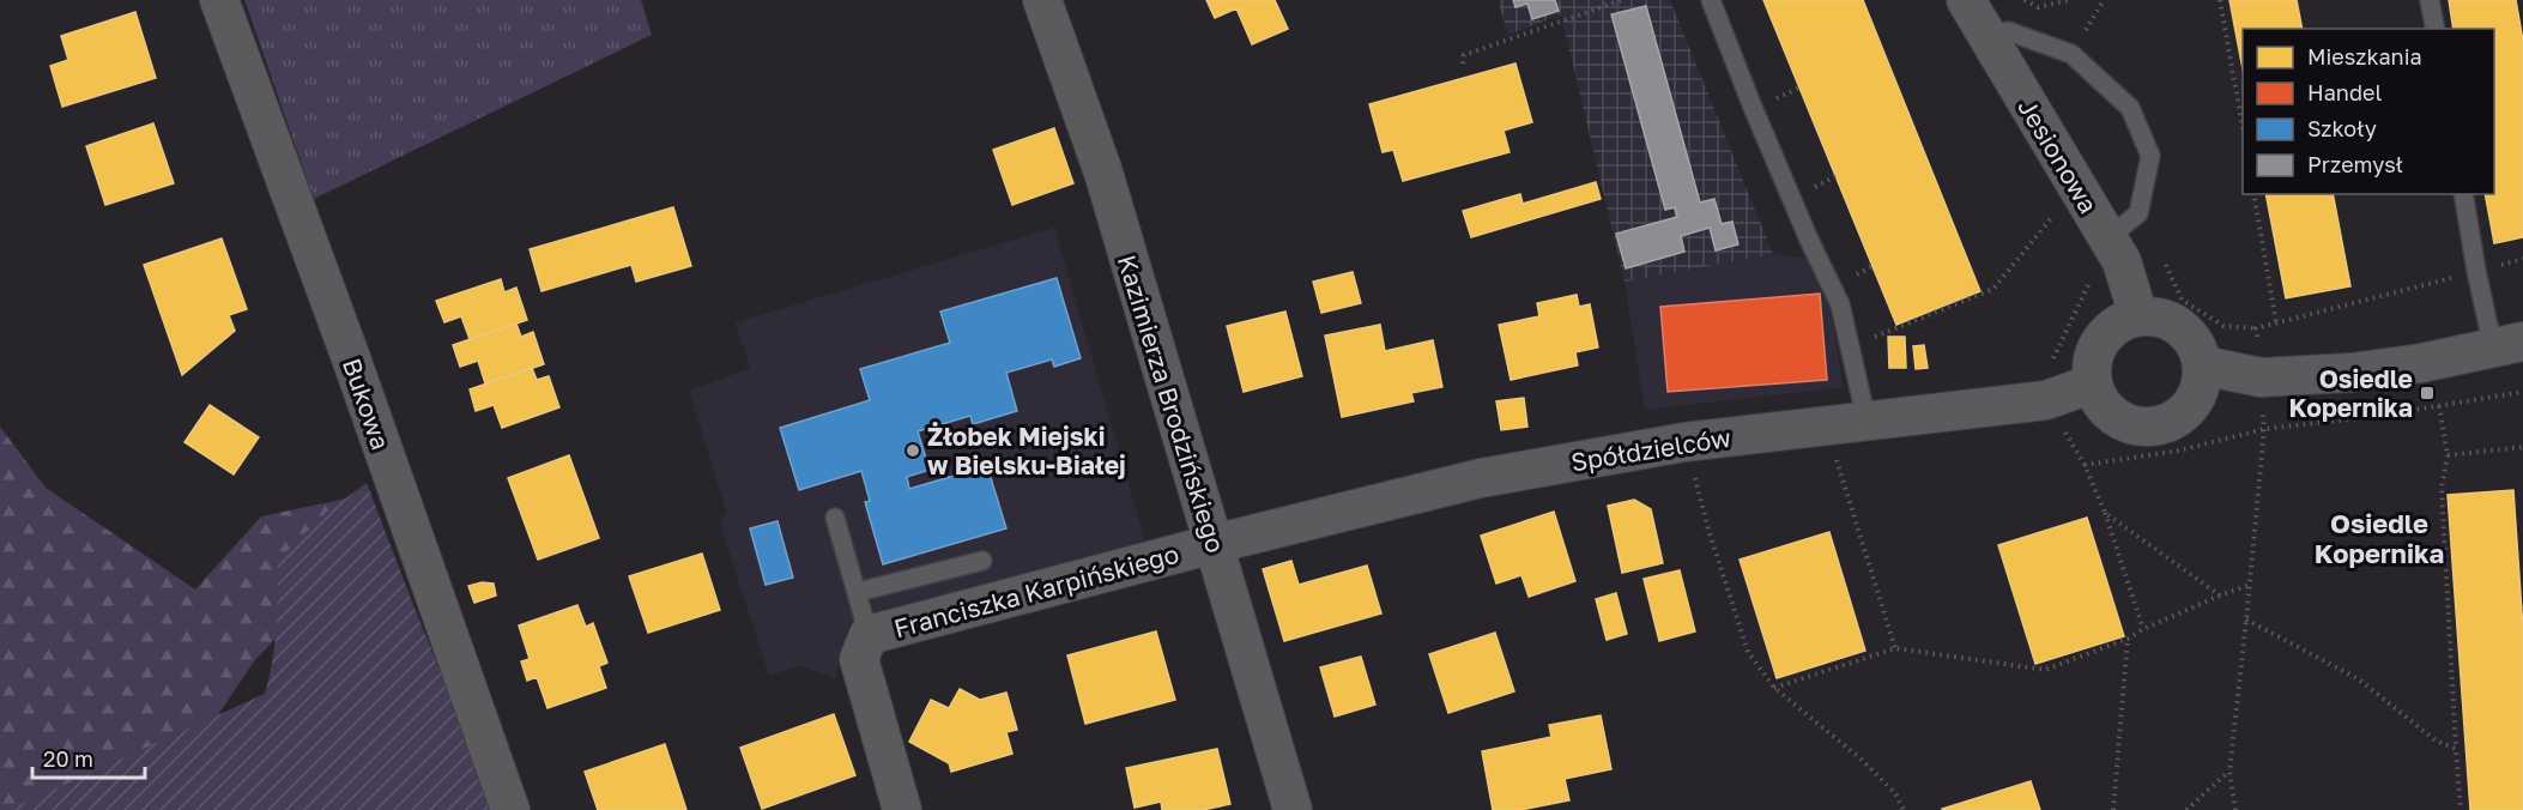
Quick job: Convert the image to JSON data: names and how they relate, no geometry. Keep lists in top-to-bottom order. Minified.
{"streets":{"street":["Jesionowa","Bukowa","Kazimierza Brodzińskiego","Spółdzielców","Franciszka Karpińskiego"]},"crossings":[["Jesionowa","Spółdzielców"],["Kazimierza Brodzińskiego","Spółdzielców"],["Kazimierza Brodzińskiego","Franciszka Karpińskiego"],["Spółdzielców","Franciszka Karpińskiego"]],"districts":["Osiedle Kopernika"],"places":{"transit":["Osiedle Kopernika"],"other":["Żłobek Miejski w Bielsku-Białej"]},"legend":["Mieszkania","Handel","Szkoły","Przemysł"],"scale_bar":"20 m"}
